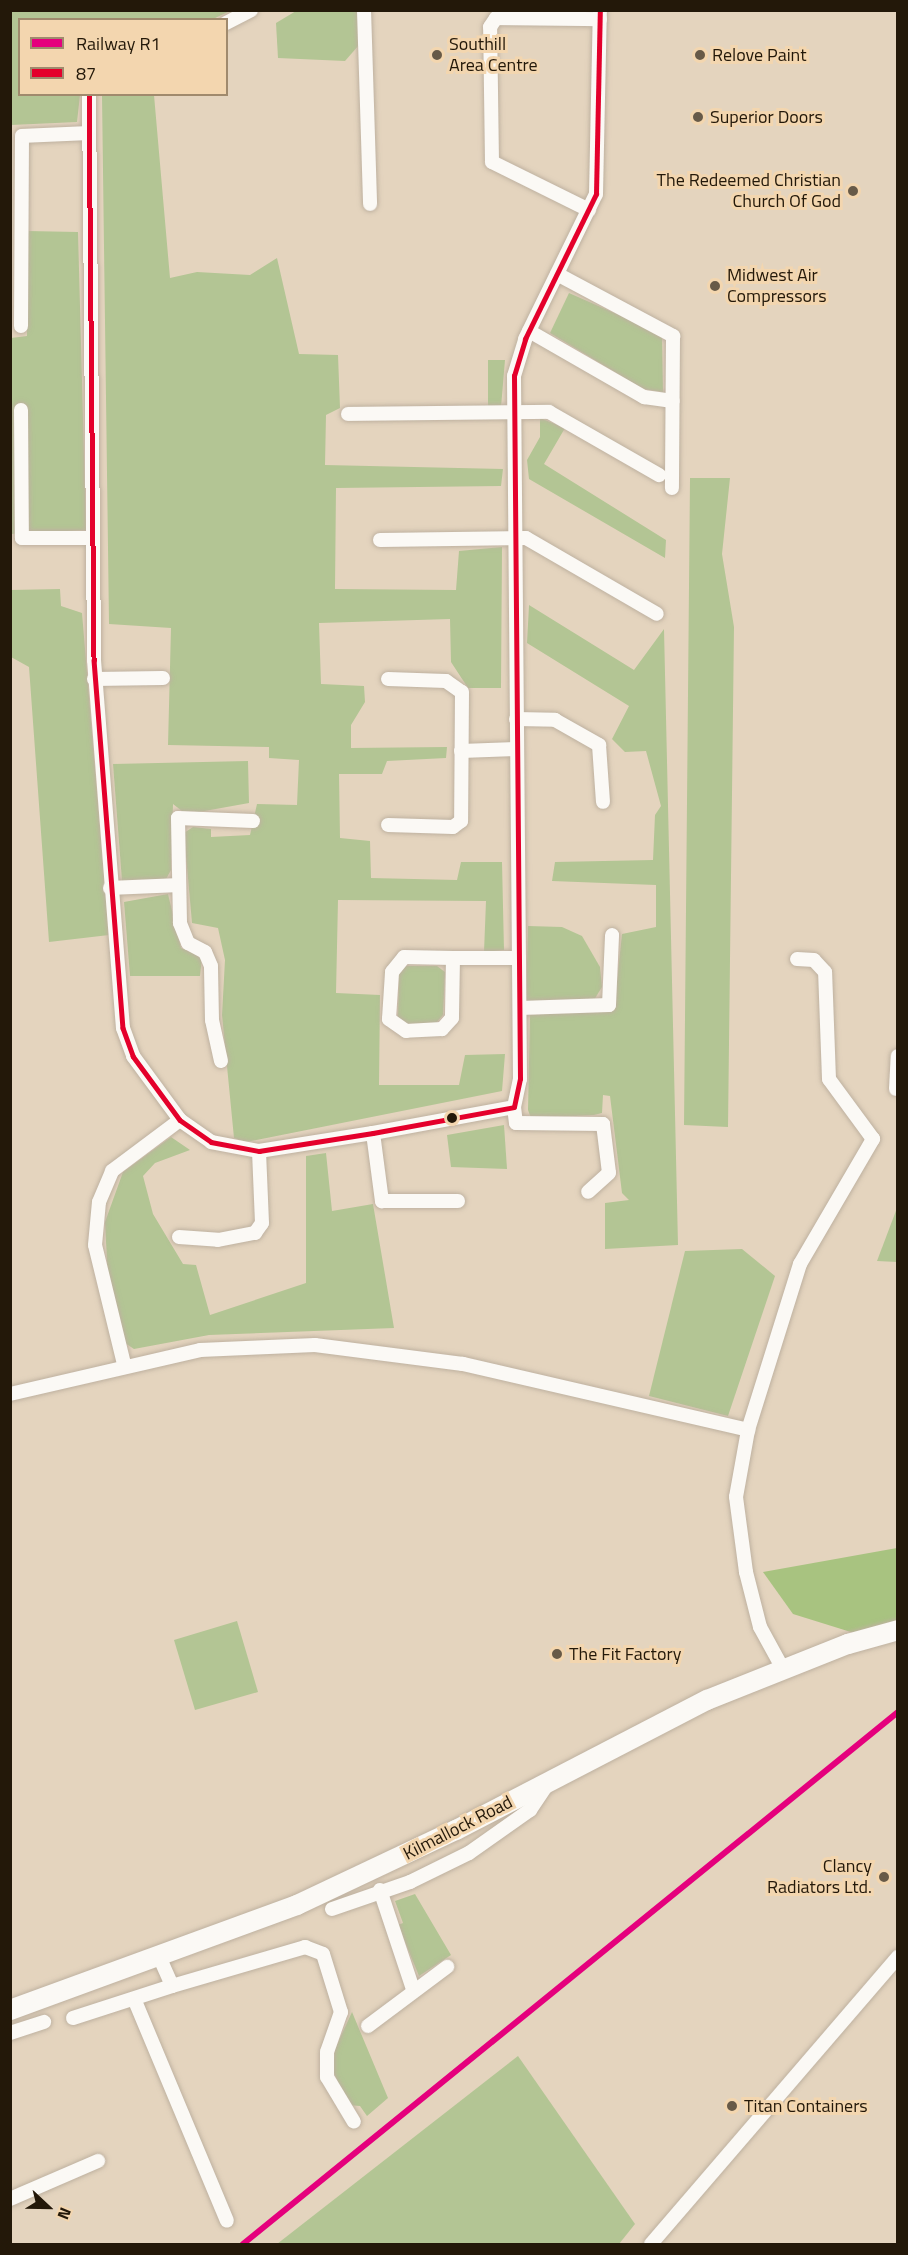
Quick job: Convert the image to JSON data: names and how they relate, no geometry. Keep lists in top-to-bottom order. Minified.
{"streets":{"main road":["Kilmallock Road"]},"places":["Southill Area Centre","Relove Paint","Superior Doors","The Redeemed Christian Church Of God","Midwest Air Compressors","The Fit Factory","Clancy Radiators Ltd.","Titan Containers"],"lines":["transit line 87","rail line R1"],"legend":["Railway R1","87"],"north":"right"}
